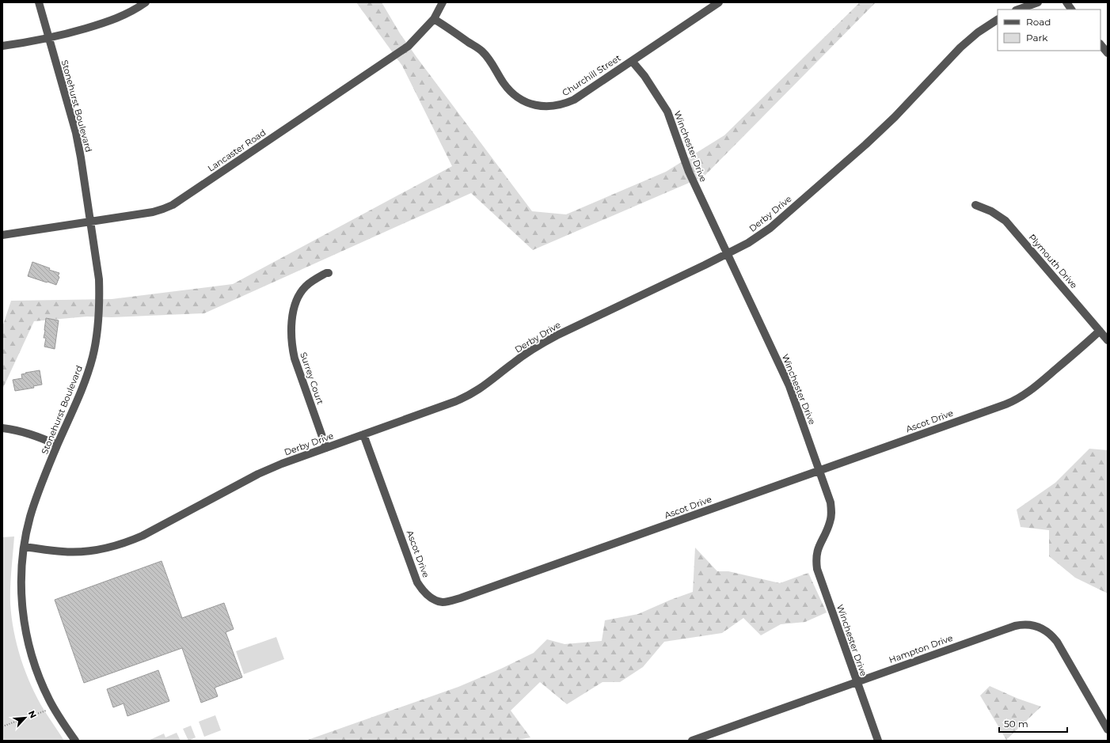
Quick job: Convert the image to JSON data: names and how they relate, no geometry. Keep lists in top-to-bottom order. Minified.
{"streets":{"street":["Churchill Street","Stonehurst Boulevard","Winchester Drive","Lancaster Road","Derby Drive","Plymouth Drive","Surrey Court","Ascot Drive","Hampton Drive"]},"crossings":[["Churchill Street","Winchester Drive"],["Churchill Street","Lancaster Road"],["Stonehurst Boulevard","Lancaster Road"],["Stonehurst Boulevard","Derby Drive"],["Winchester Drive","Derby Drive"],["Winchester Drive","Ascot Drive"],["Winchester Drive","Hampton Drive"],["Derby Drive","Surrey Court"],["Derby Drive","Ascot Drive"],["Plymouth Drive","Ascot Drive"]],"legend":["Road","Park"],"scale_bar":"50 m","north":"top right"}
